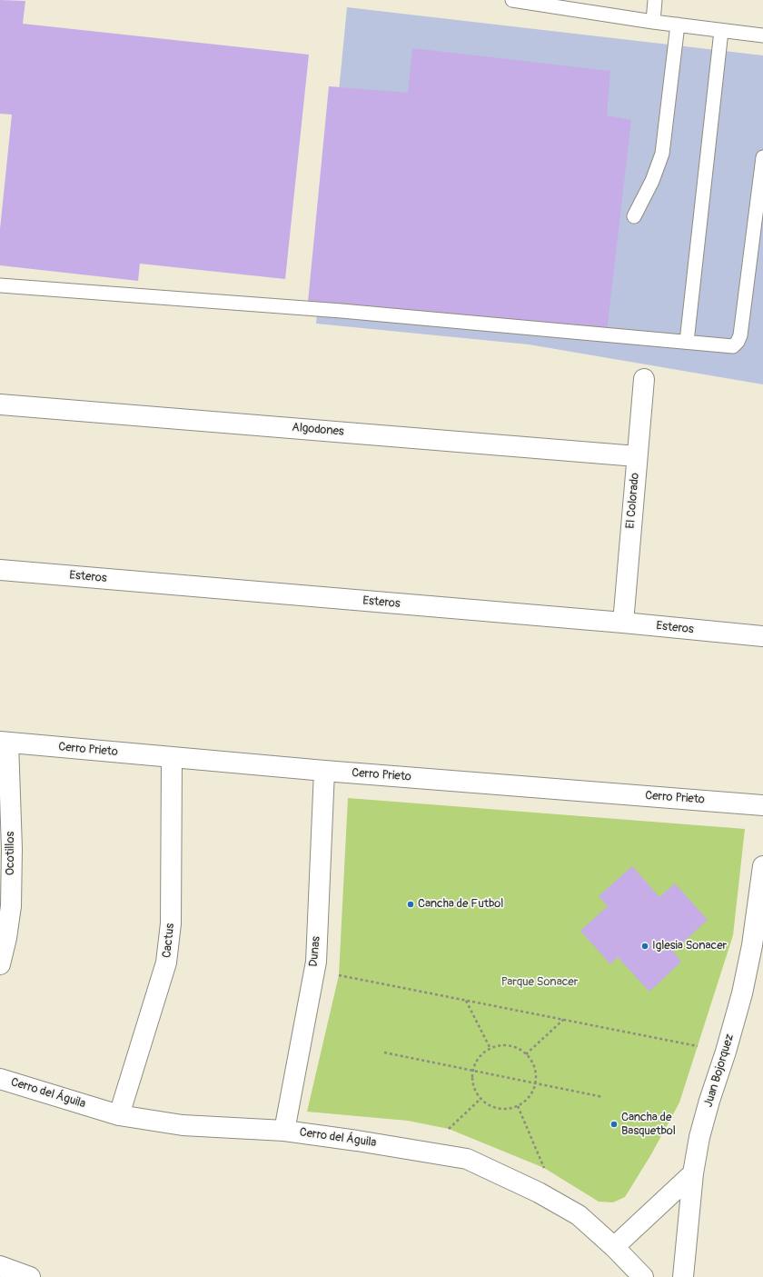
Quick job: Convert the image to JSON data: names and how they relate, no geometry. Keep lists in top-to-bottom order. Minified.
{"streets":{"street":["Algodones","El Colorado","Esteros","Cerro Prieto","Ocotillos","Cactus","Dunas","Juan Bojorquez","Cerro del Águila"]},"crossings":[["Algodones","El Colorado"],["El Colorado","Esteros"],["Cerro Prieto","Ocotillos"],["Cerro Prieto","Cactus"],["Cerro Prieto","Dunas"],["Cactus","Cerro del Águila"],["Dunas","Cerro del Águila"]],"parks":["Parque Sonacer"],"places":["Cancha de Futbol","Iglesia Sonacer","Cancha de Basquetbol"]}
